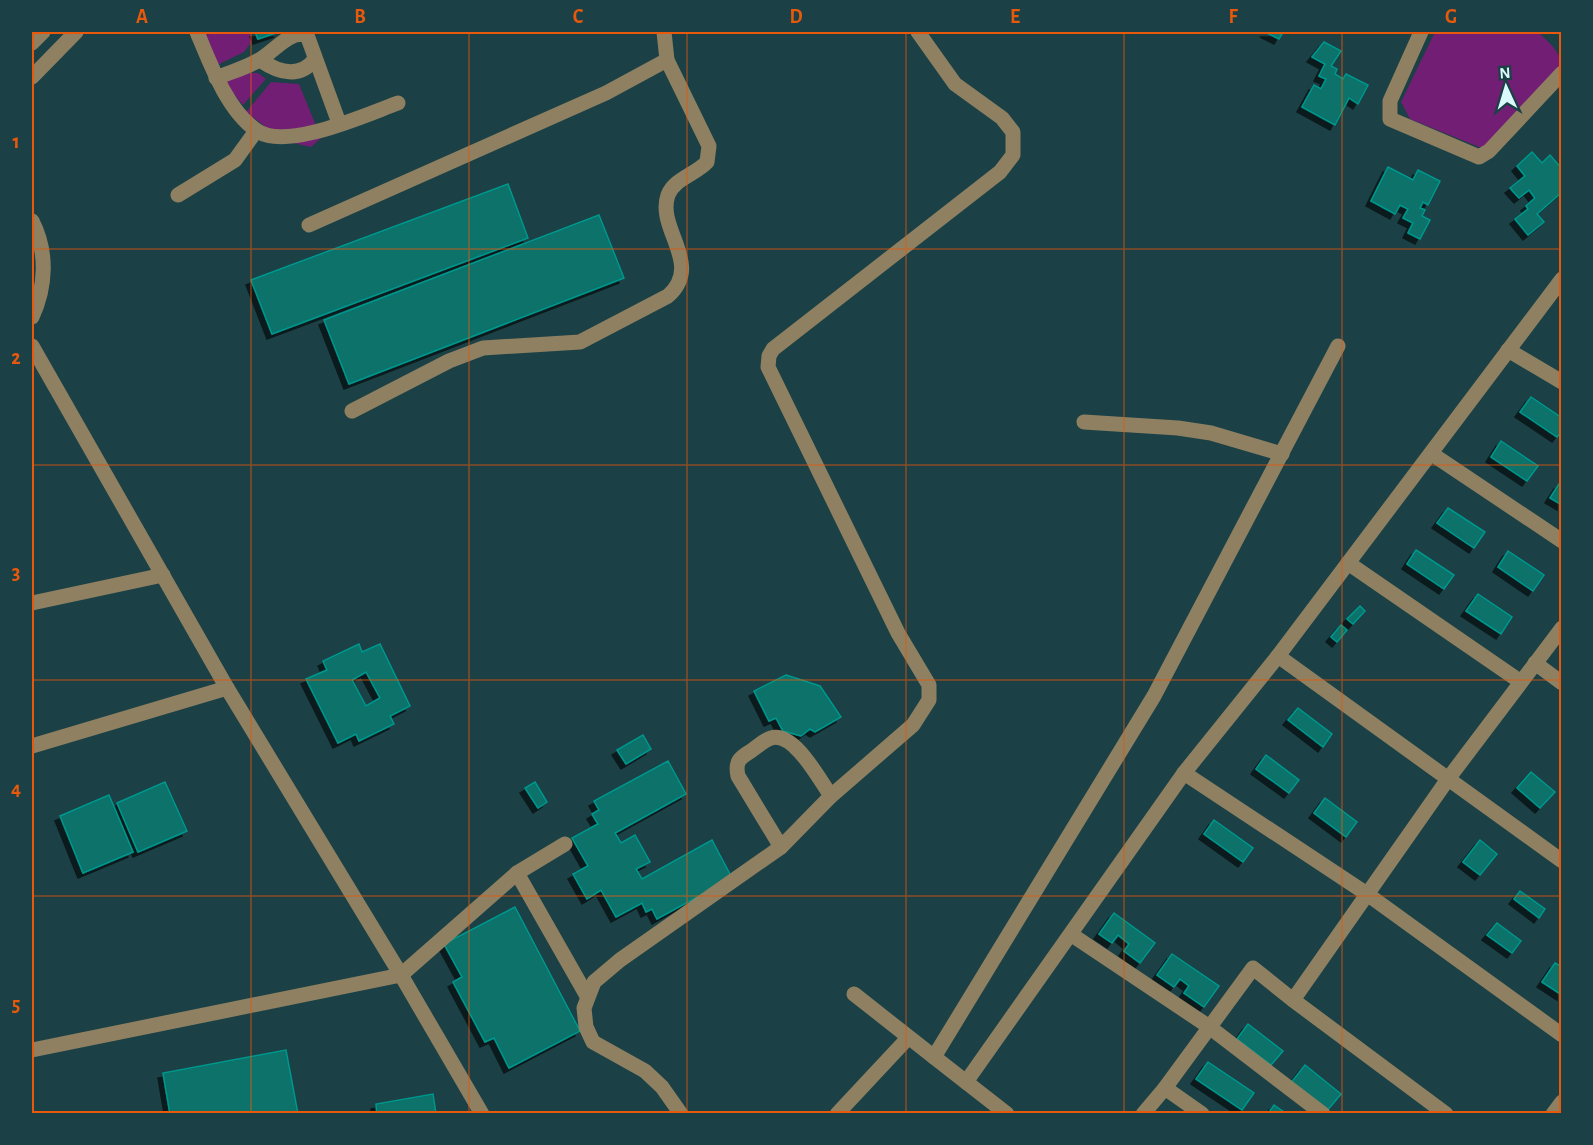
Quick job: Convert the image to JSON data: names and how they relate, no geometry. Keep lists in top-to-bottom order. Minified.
{"north":"top","grid":{"columns":["A","B","C","D","E","F","G"],"rows":["1","2","3","4","5"]}}
